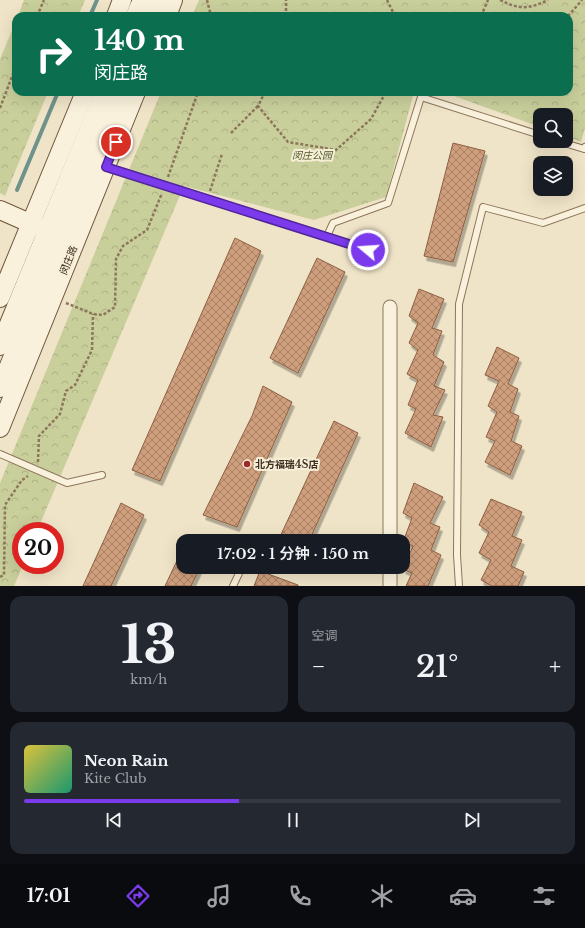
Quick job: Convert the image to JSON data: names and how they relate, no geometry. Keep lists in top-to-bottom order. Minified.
{"streets":{"street":["闵庄路"]},"parks":["闵庄公园"],"places":["北方福瑞4S店"],"page":{"turn":["140 m","闵庄路"],"limit":"20","trip":"17:02 · 1 分钟 · 150 m","tile":[["13","km/h"],"空调"],"heat":["−","21°","+"],"song":["Neon Rain","Kite Club"],"tabs":"17:01"}}
